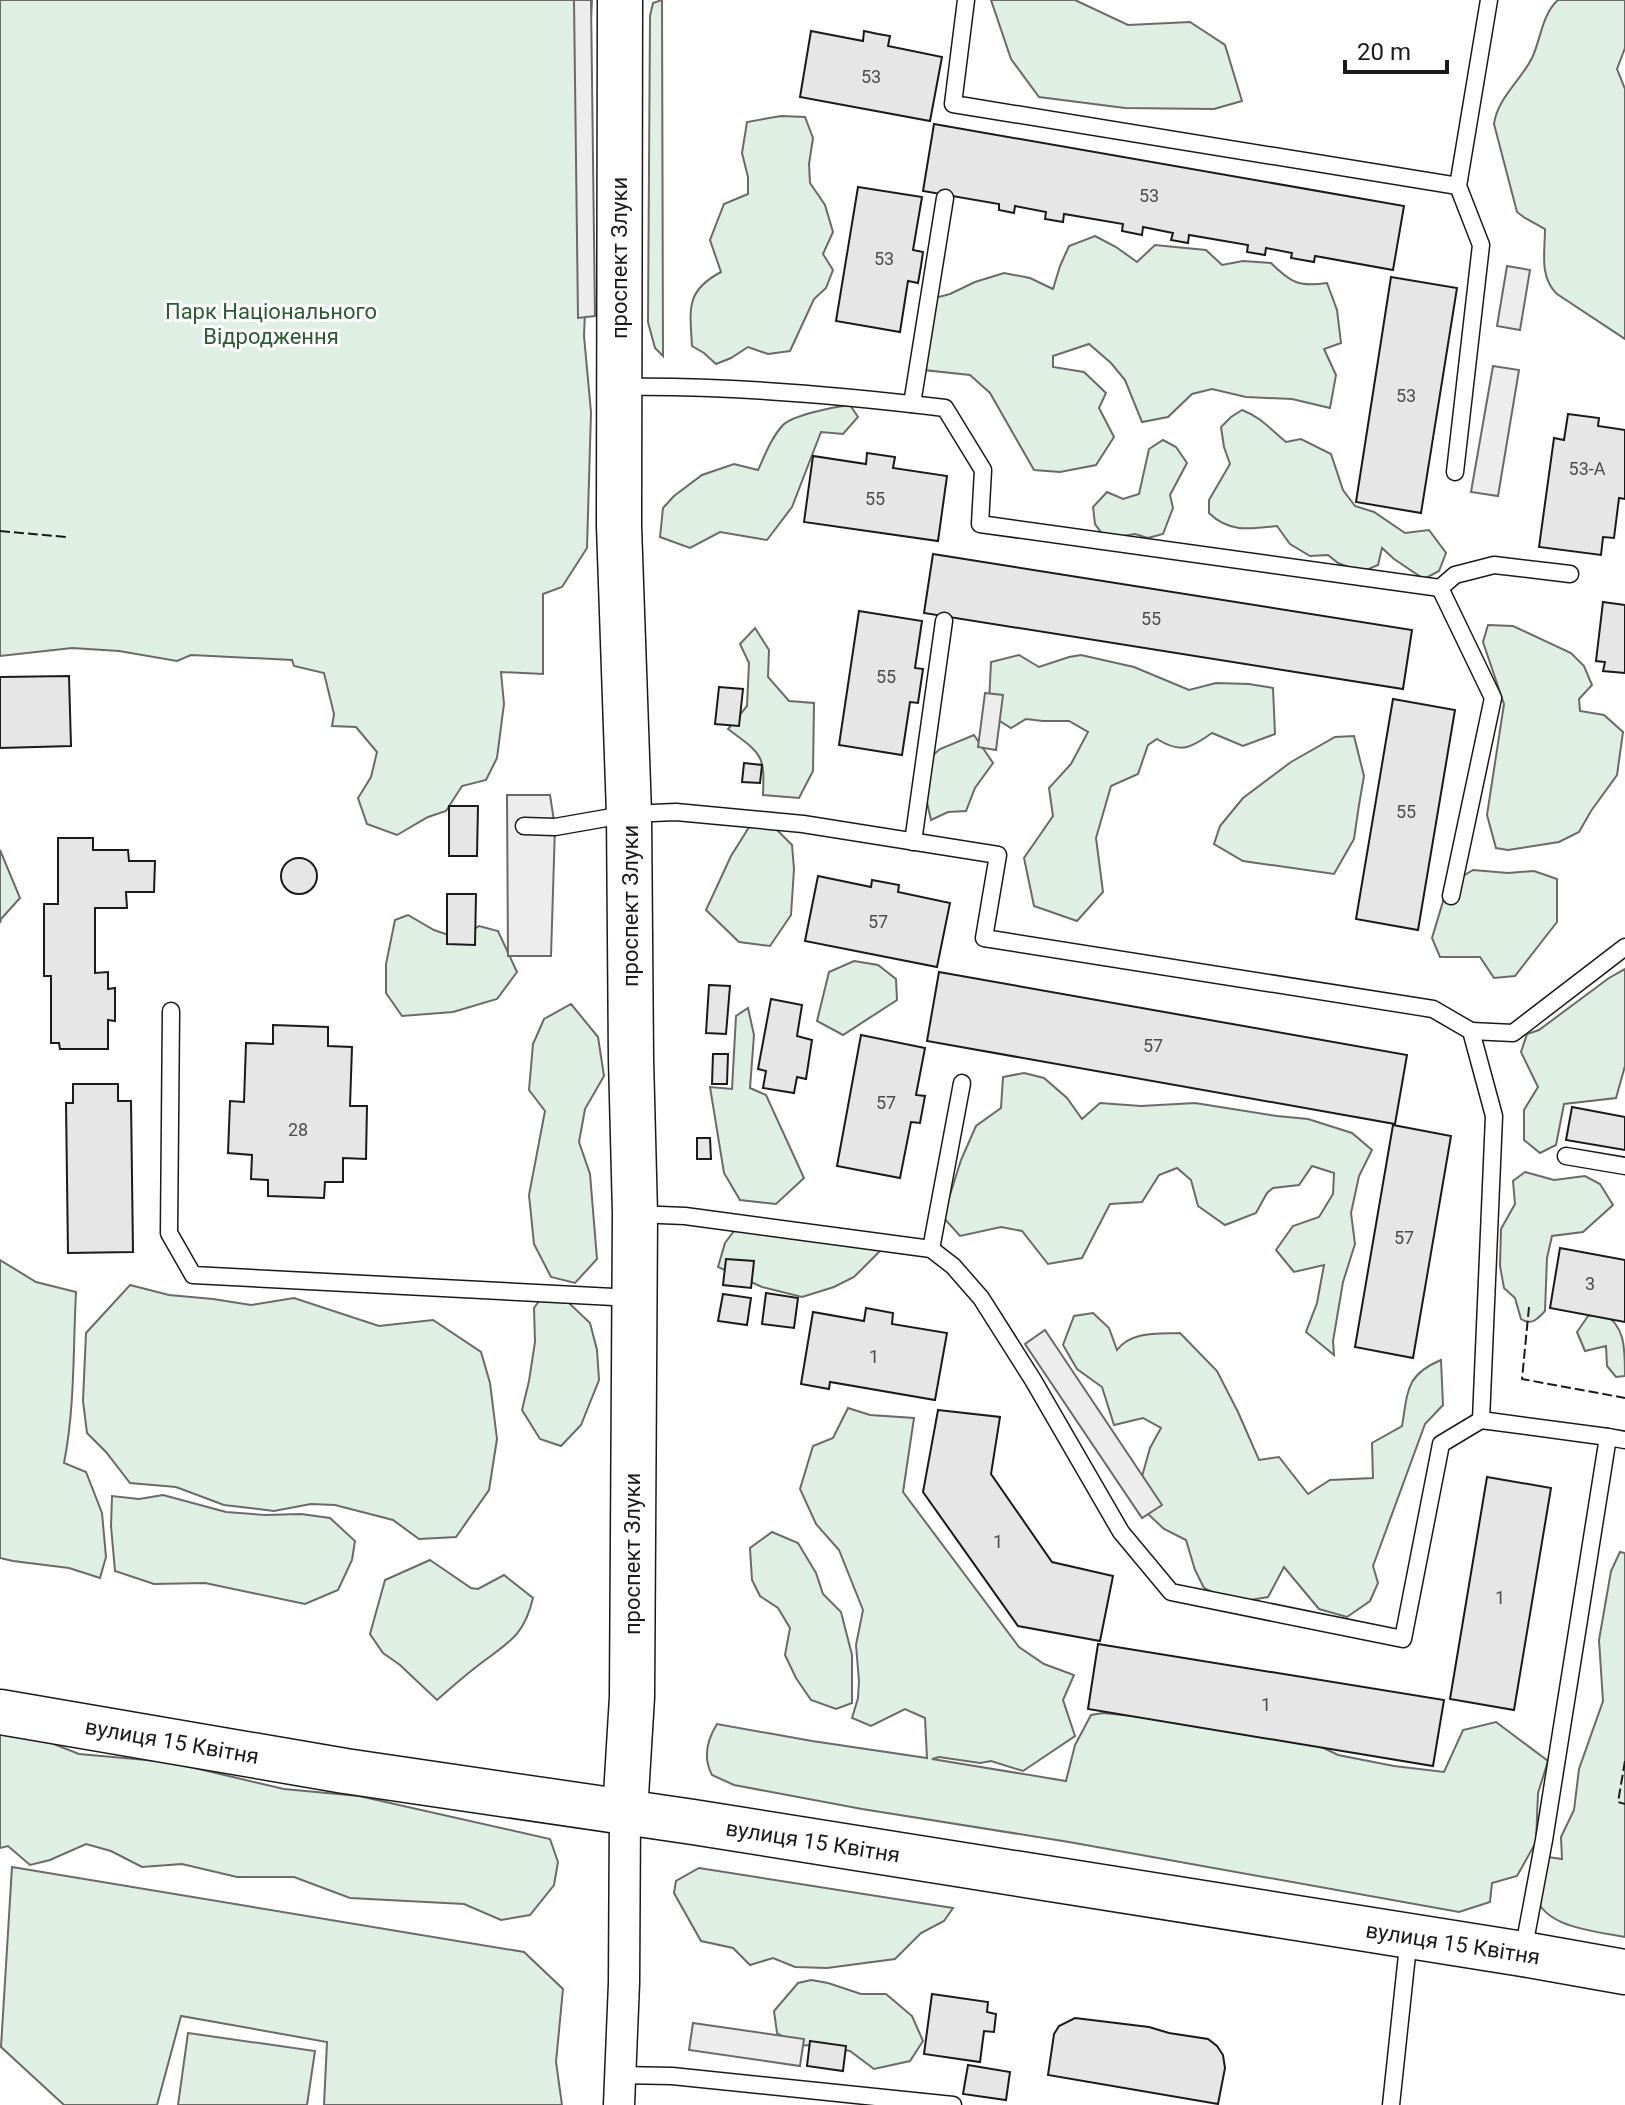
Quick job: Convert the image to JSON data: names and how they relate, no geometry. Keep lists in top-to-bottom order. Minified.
{"streets":{"main road":["проспект Злуки","вулиця 15 Квітня"]},"crossings":[["проспект Злуки","вулиця 15 Квітня"]],"parks":["Парк Національного Відродження"],"house_numbers":["53","53","53","53","53-А","55","55","55","55","57","57","57","28","57","3","1","1","1","1"],"scale_bar":"20 m"}
